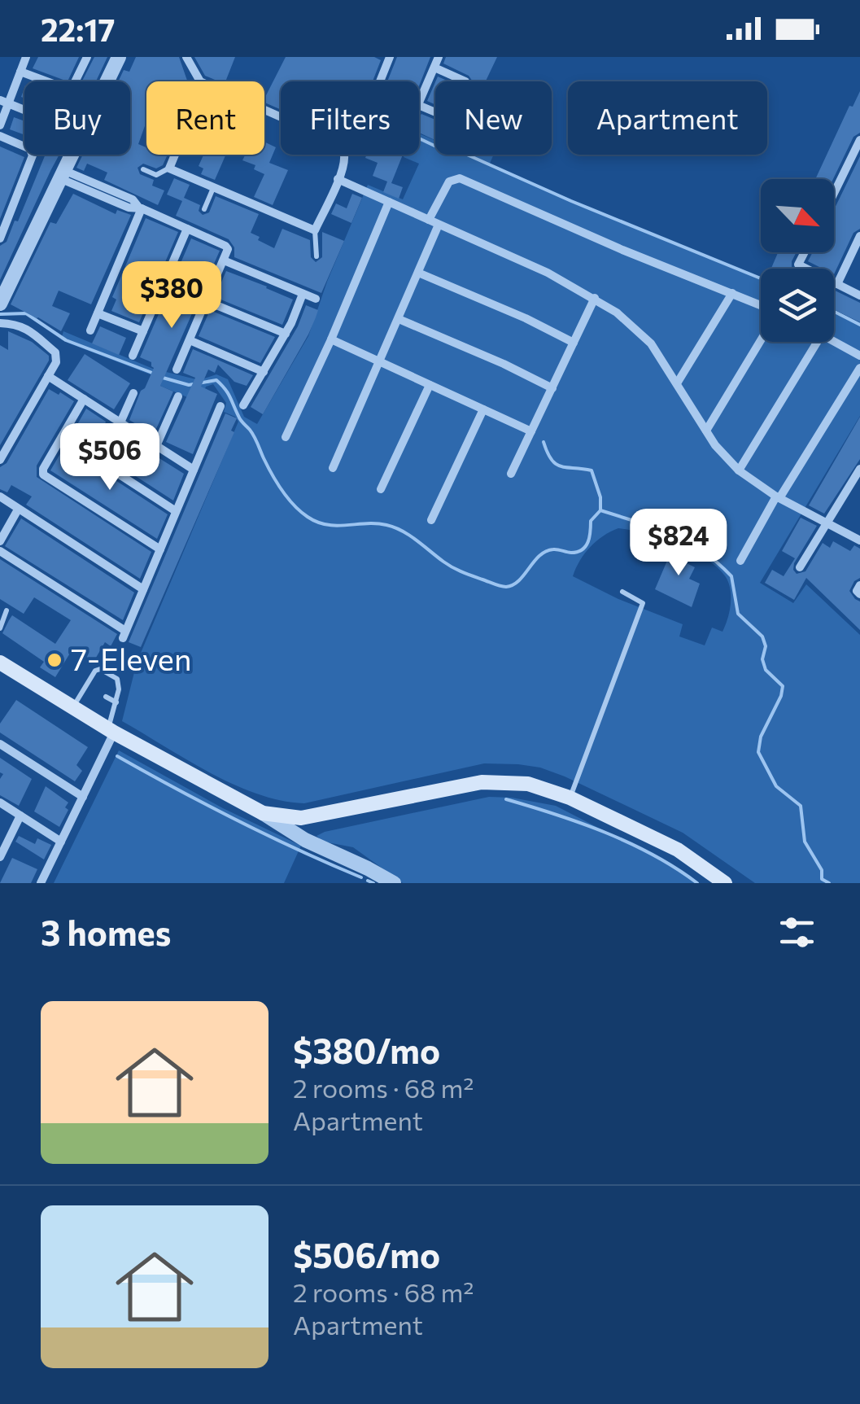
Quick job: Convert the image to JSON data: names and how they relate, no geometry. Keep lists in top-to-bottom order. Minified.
{"places":["7-Eleven"],"north":"bottom right","page":{"status":"22:17","chip":["Buy","Rent","Filters","New","Apartment"],"price":["$380","$506","$824"],"heading":"3 homes","list":[{"name":"$380/mo","note":"2 rooms · 68 m² · Apartment"},{"name":"$506/mo","note":"2 rooms · 68 m² · Apartment"}]}}
